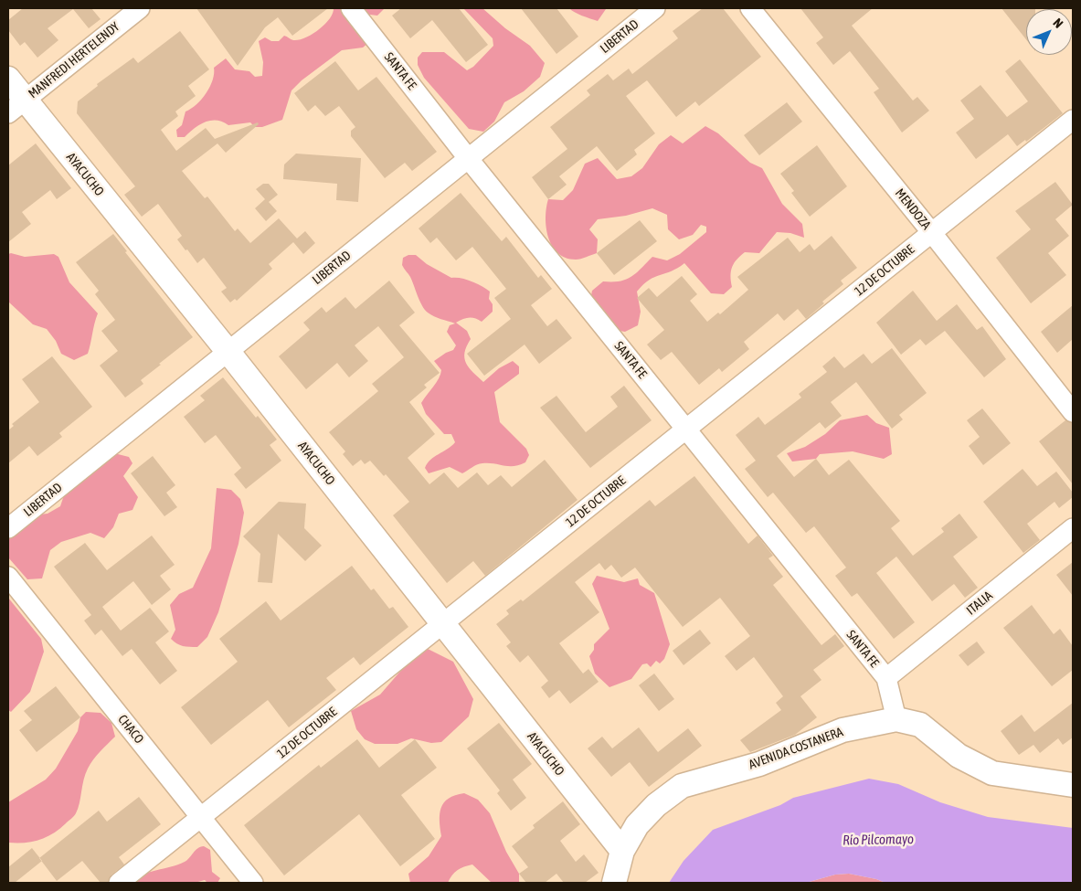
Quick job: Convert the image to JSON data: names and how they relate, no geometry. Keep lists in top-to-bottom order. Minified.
{"streets":{"street":["LIBERTAD","MANFREDI HERTELENDY","SANTA FE","AYACUCHO","MENDOZA","12 DE OCTUBRE","ITALIA","CHACO","AVENIDA COSTANERA"]},"crossings":[["LIBERTAD","SANTA FE"],["LIBERTAD","AYACUCHO"],["MANFREDI HERTELENDY","AYACUCHO"],["SANTA FE","12 DE OCTUBRE"],["SANTA FE","ITALIA"],["SANTA FE","AVENIDA COSTANERA"],["AYACUCHO","12 DE OCTUBRE"],["AYACUCHO","AVENIDA COSTANERA"],["MENDOZA","12 DE OCTUBRE"],["12 DE OCTUBRE","CHACO"]],"water":["Río Pilcomayo"],"north":"top right"}
